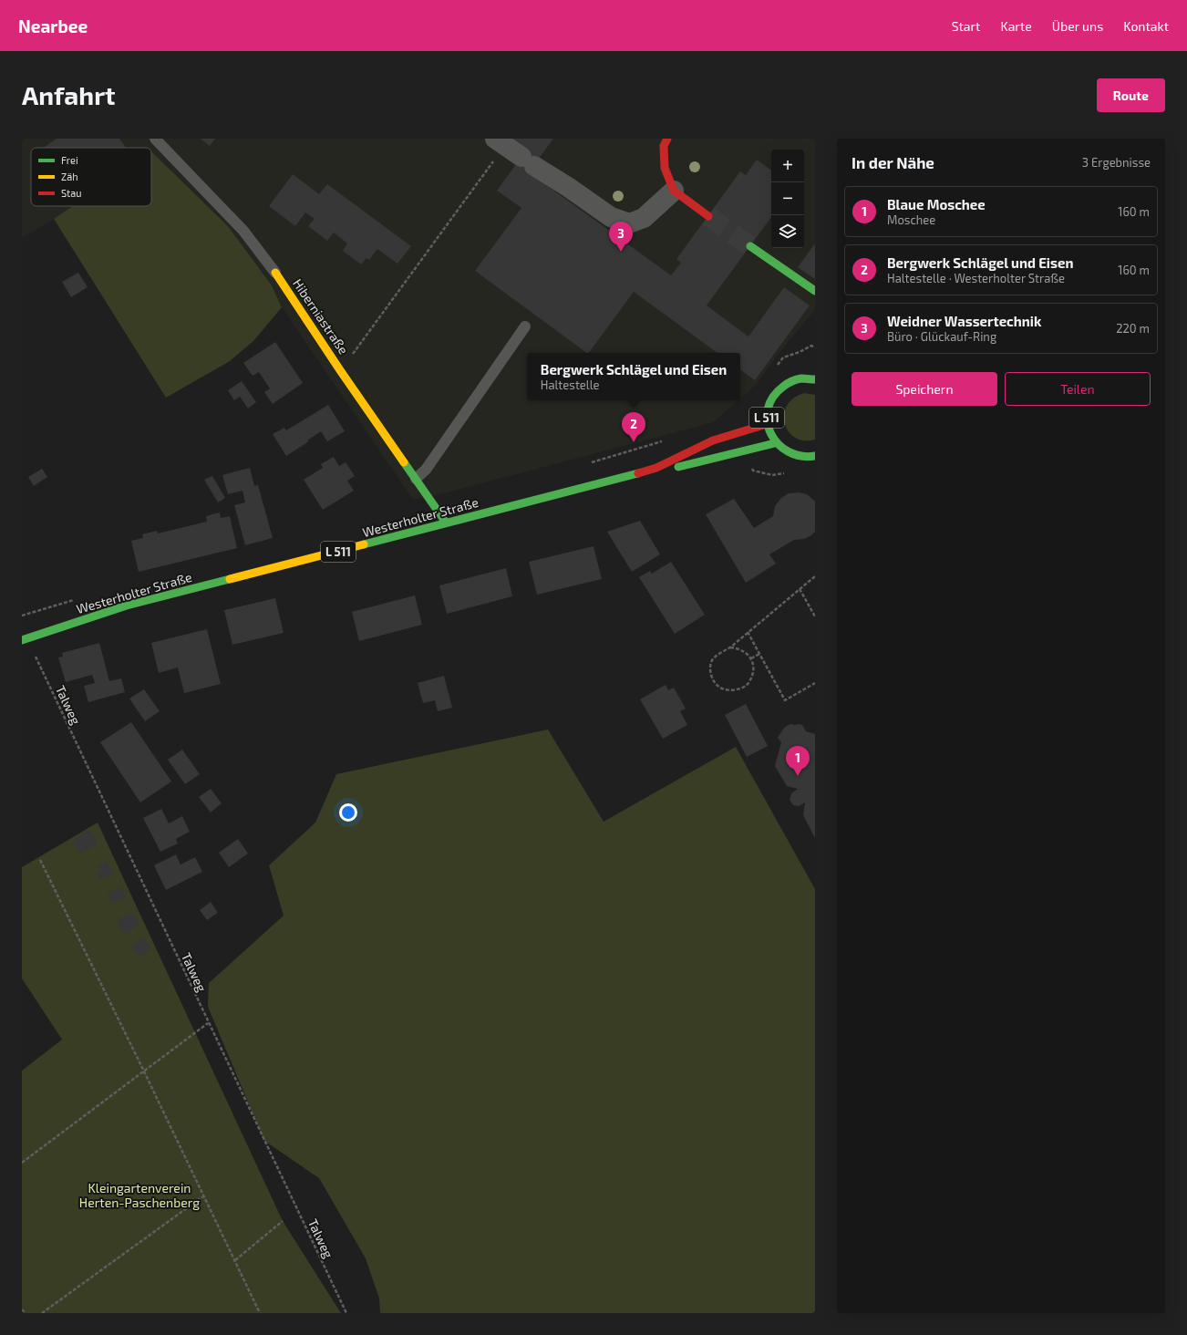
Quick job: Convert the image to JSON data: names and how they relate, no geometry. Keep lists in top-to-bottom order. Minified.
{"streets":{"main road":["Hiberniastraße","L 511","Westerholter Straße"],"path":["Talweg"]},"crossings":[["Hiberniastraße","Westerholter Straße"],["L 511","Westerholter Straße"],["Westerholter Straße","Talweg"]],"parks":["Kleingartenverein Herten-Paschenberg"],"legend":["Frei","Zäh","Stau"],"page":{"header":"Nearbee","nav":["Start","Karte","Über uns","Kontakt"],"buttons":["Route",["Speichern","Teilen"]],"title":"Anfahrt","heading":["In der Nähe","3 Ergebnisse"],"map_buttons":["+","−"],"list":[{"mark":"1","name":"Blaue Moschee","note":"Moschee","value":"160 m"},{"mark":"2","name":"Bergwerk Schlägel und Eisen","note":"Haltestelle · Westerholter Straße","value":"160 m"},{"mark":"3","name":"Weidner Wassertechnik","note":"Büro · Glückauf-Ring","value":"220 m"}],"pins":["3","2","1"],"popup":["Bergwerk Schlägel und Eisen","Haltestelle"]}}
